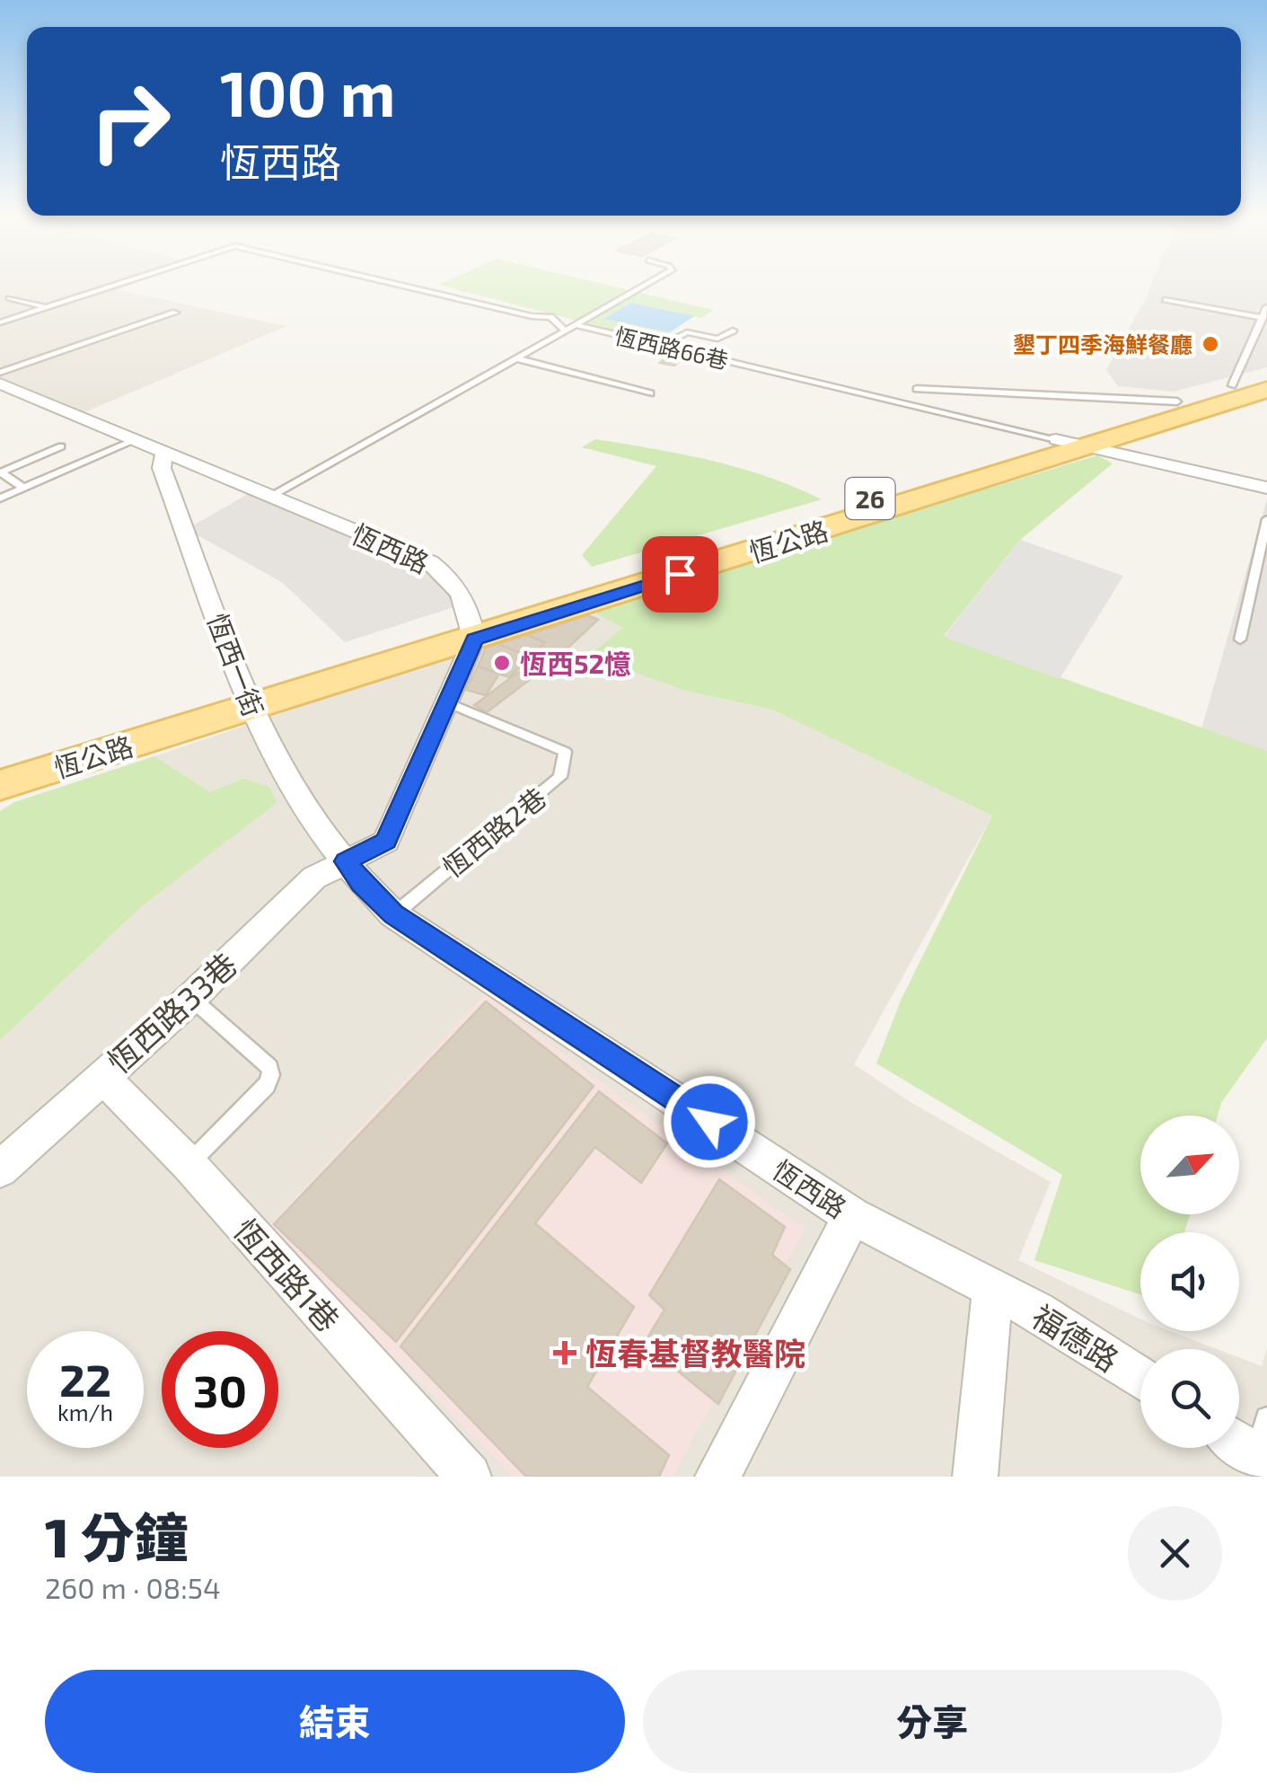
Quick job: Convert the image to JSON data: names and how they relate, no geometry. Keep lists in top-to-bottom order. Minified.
{"streets":{"main road":["26","恆公路"],"street":["恆西路","恆西一街","恆西路33巷","恆西路1巷","福德路"],"lane":["恆西路66巷","恆西路2巷"]},"crossings":[["恆西路66巷","恆公路"],["恆公路","恆西路"],["恆公路","恆西一街"],["恆西路","恆西一街"],["恆西路","恆西路2巷"],["恆西路","恆西路33巷"],["恆西路","福德路"],["恆西一街","恆西路33巷"],["恆西路33巷","恆西路1巷"]],"places":{"other":["墾丁四季海鮮餐廳","恆西52憶"],"health":["恆春基督教醫院"]},"north":"top right","page":{"turn":["100 m","恆西路"],"speed":"22 km/h","limit":"30","heading":["1 分鐘","260 m · 08:54"],"buttons":["結束","分享"]}}
